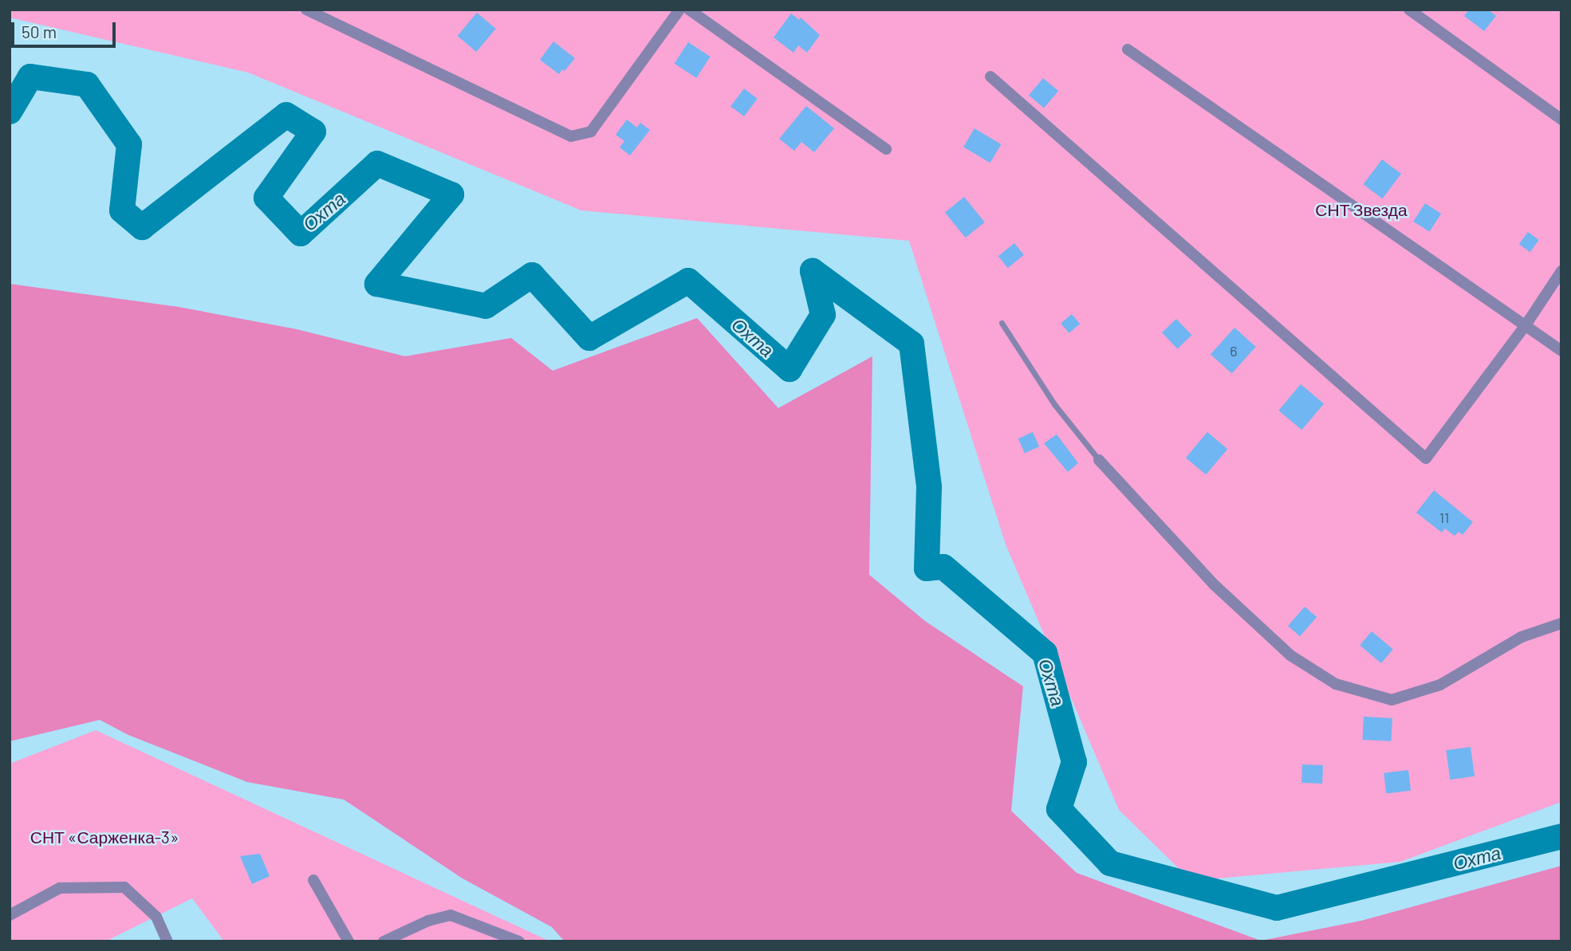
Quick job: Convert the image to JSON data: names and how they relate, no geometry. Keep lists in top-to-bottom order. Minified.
{"water":["Охта"],"parks":["СНТ Звезда","СНТ «Сарженка-3»"],"house_numbers":["6","11"],"scale_bar":"50 m"}
